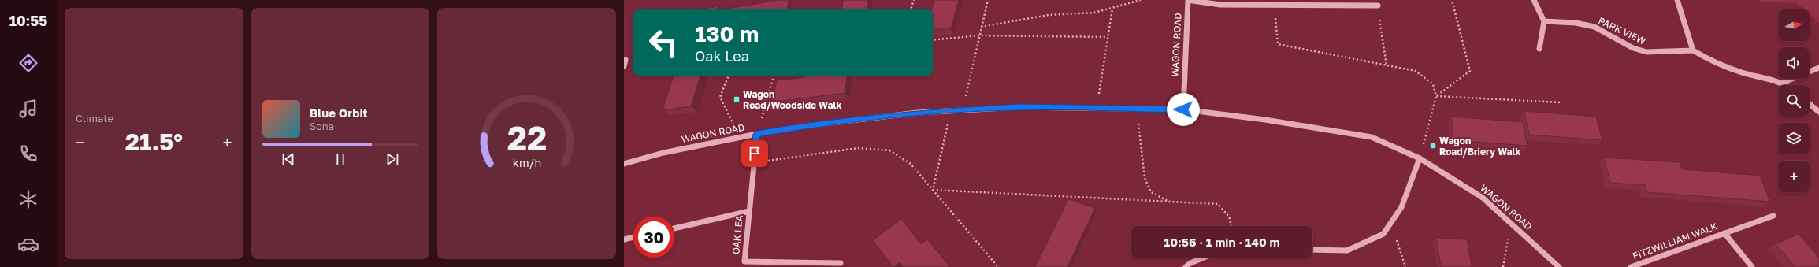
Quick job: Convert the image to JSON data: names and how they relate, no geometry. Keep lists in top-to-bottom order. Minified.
{"streets":{"street":["PARK VIEW","WAGON ROAD","OAK LEA","FITZWILLIAM WALK"]},"crossings":[["WAGON ROAD","OAK LEA"]],"places":{"transit":["Wagon Road/Woodside Walk","Wagon Road/Briery Walk"]},"north":"right","page":{"tabs":"10:55","tile":"Climate","map_buttons":"+","turn":["130 m","Oak Lea"],"song":["Blue Orbit","Sona"],"heat":["−","21.5°","+"],"limit":"30","trip":"10:56 · 1 min · 140 m","gauge":["22","km/h"]}}
